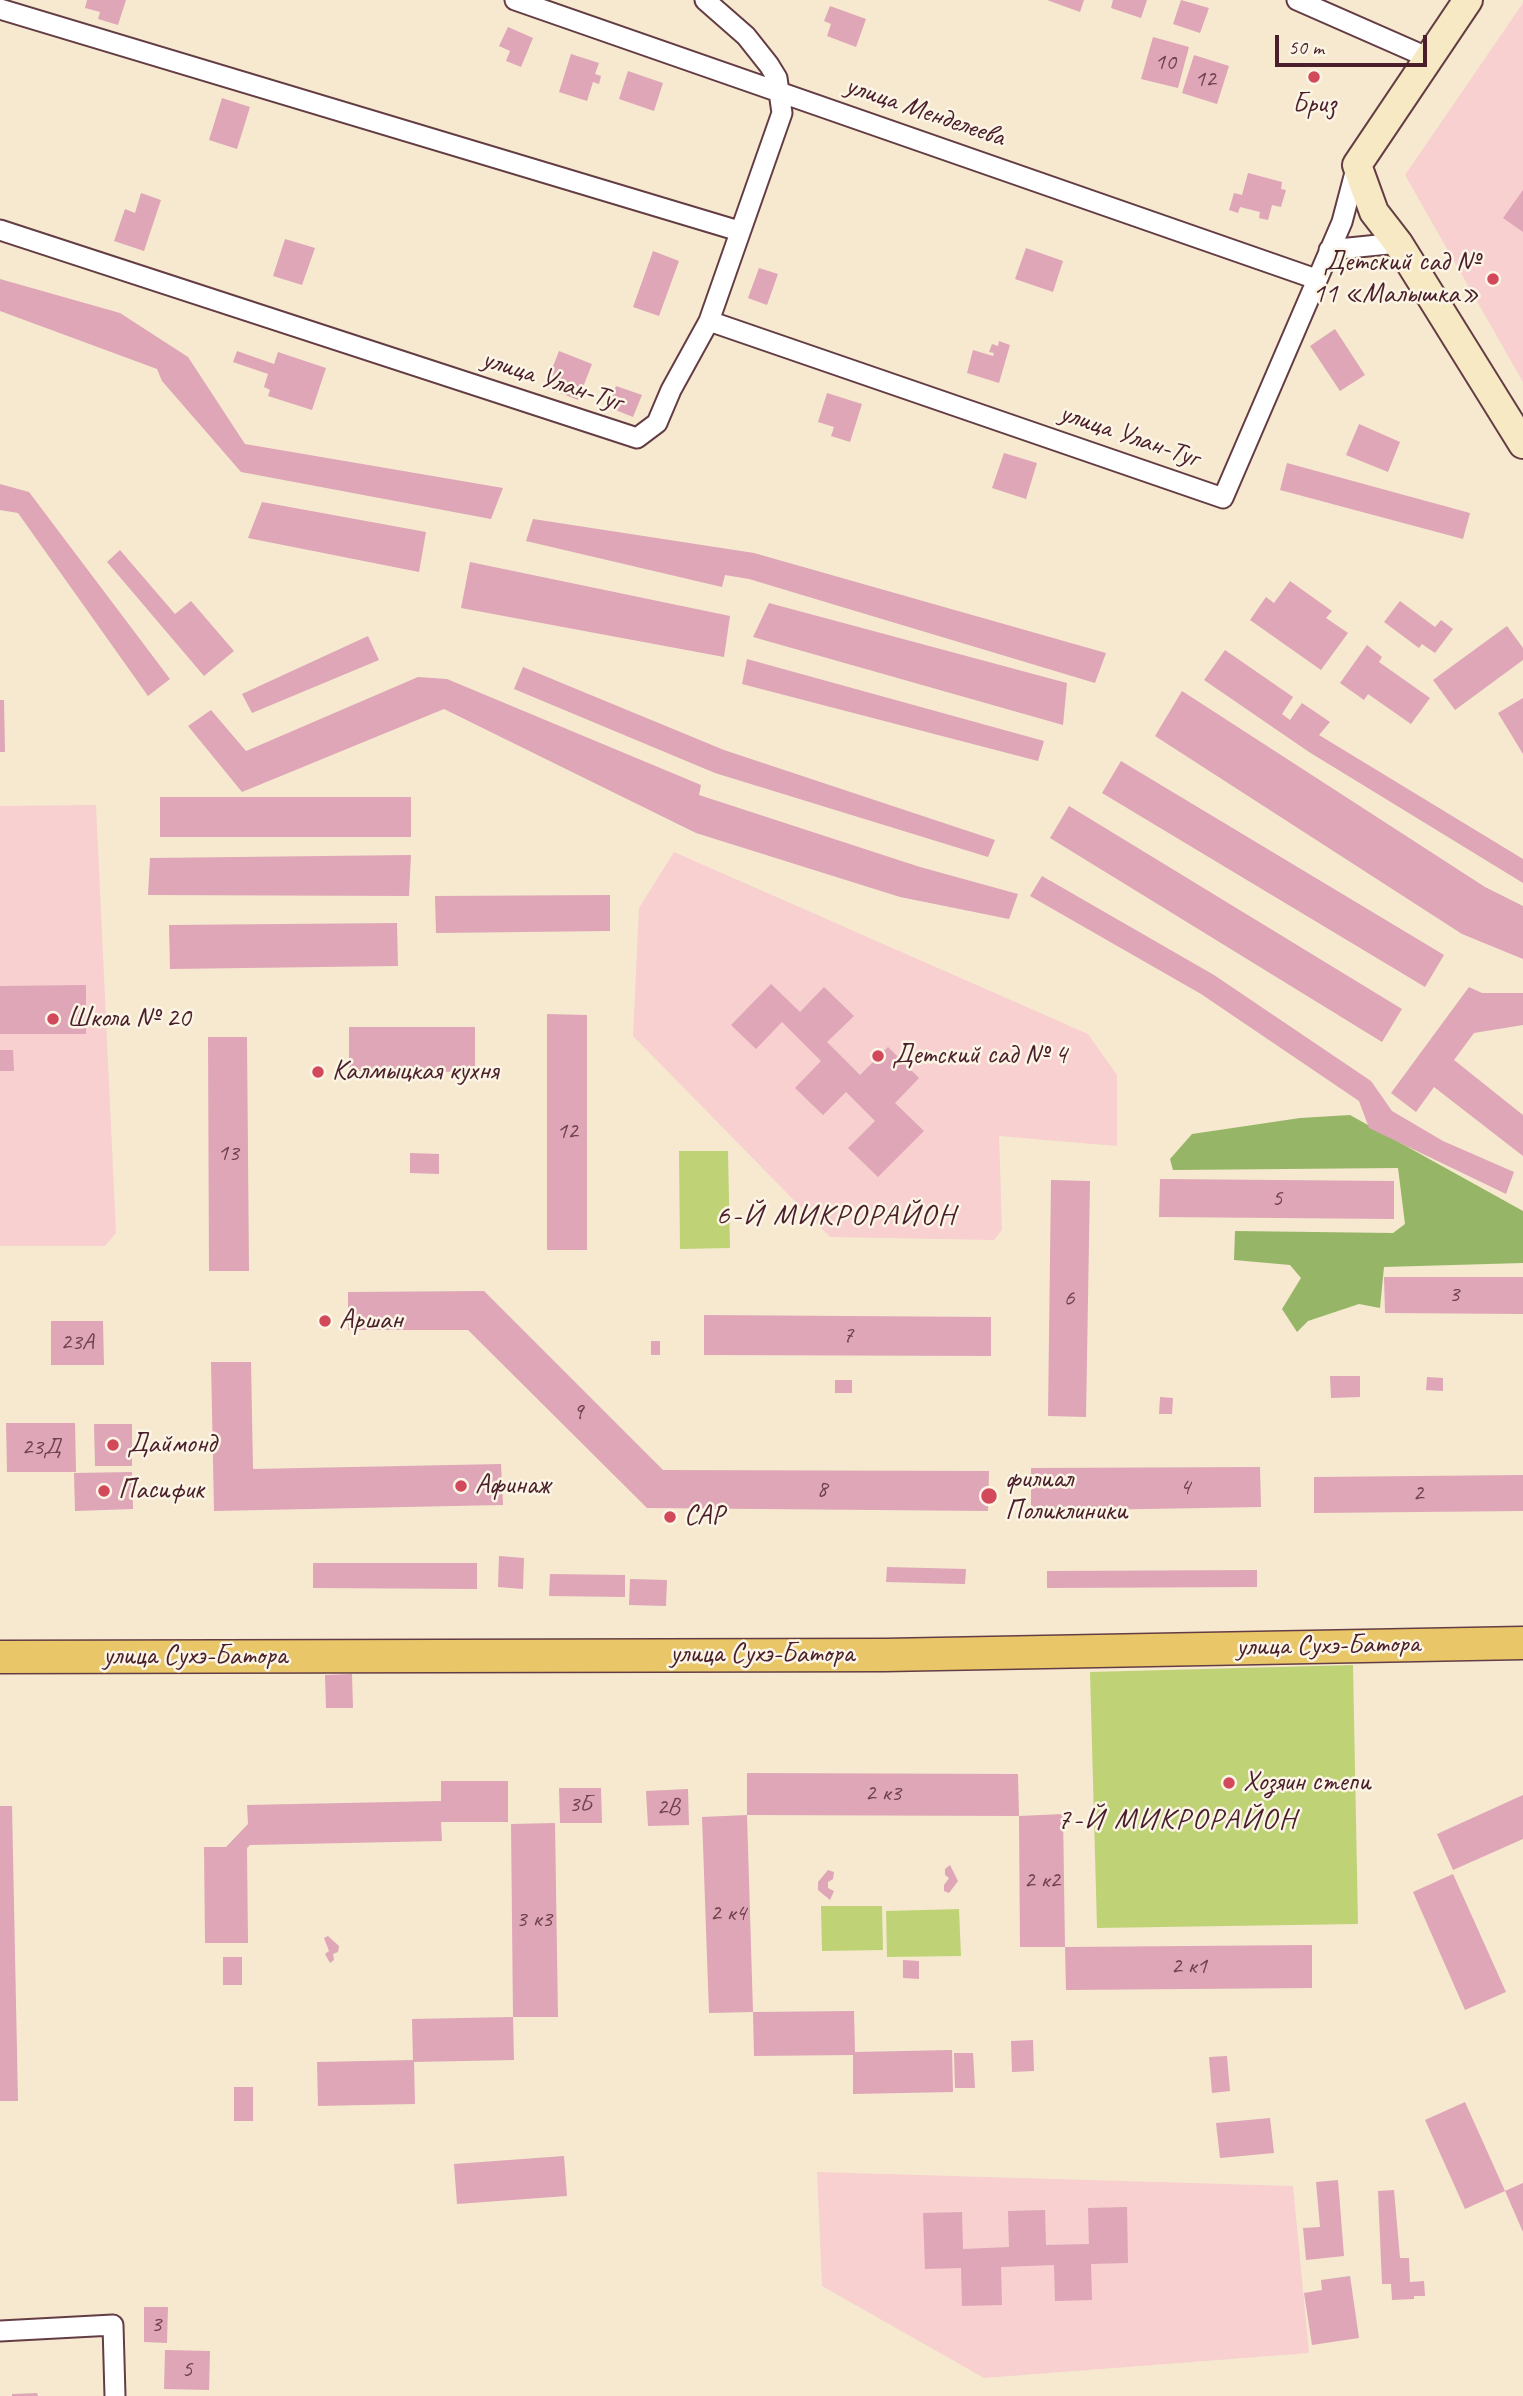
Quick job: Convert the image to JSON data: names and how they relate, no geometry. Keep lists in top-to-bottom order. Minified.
{"streets":{"main road":["улица Сухэ-Батора"],"street":["улица Менделеева","улица Улан-Туг"]},"crossings":[["улица Менделеева","улица Улан-Туг"]],"districts":["6-Й МИКРОРАЙОН","7-Й МИКРОРАЙОН"],"places":["Бриз","Детский сад № 11 «Малышка»","Школа № 20","Детский сад № 4","Калмыцкая кухня","Аршан","Даймонд","Афинаж","Пасифик","филиал Поликлиники","САР","Хозяин степи"],"house_numbers":["10","12","12","13","5","3","6","7","23А","9","23Д","4","8","2","2 к3","3Б","2В","2 к2","2 к4","3 к3","2 к1","3","5"],"scale_bar":"50 m"}
